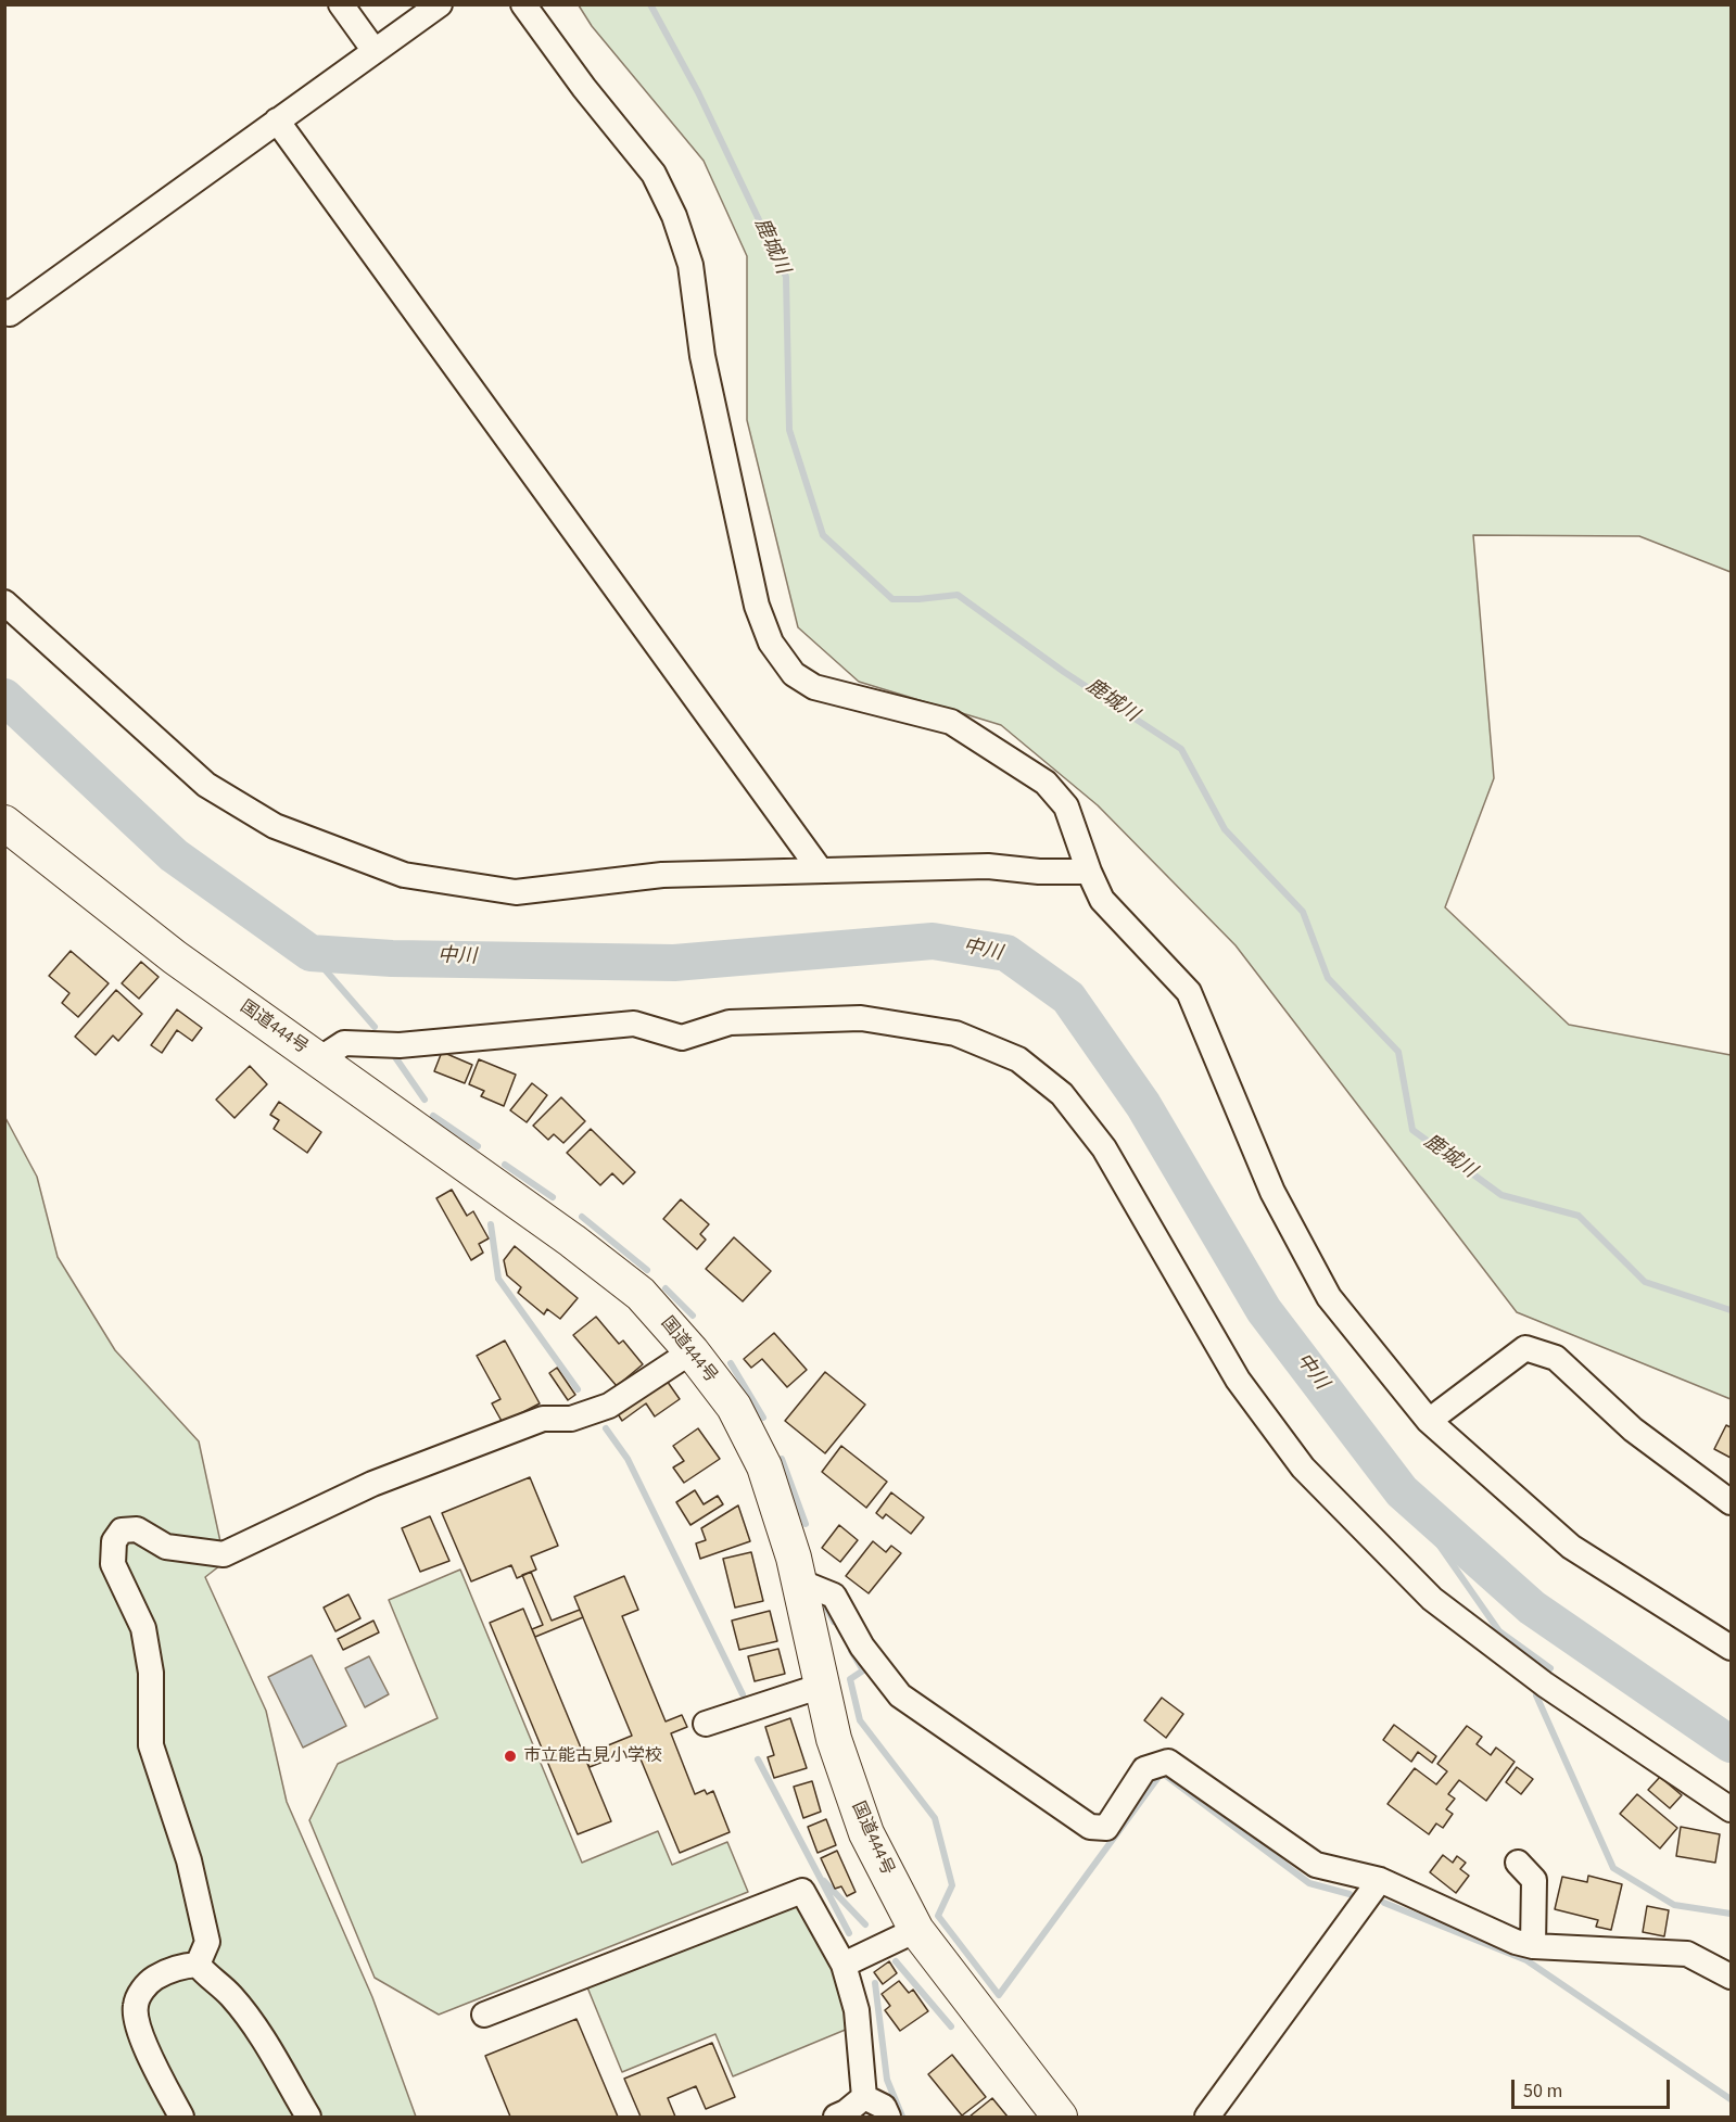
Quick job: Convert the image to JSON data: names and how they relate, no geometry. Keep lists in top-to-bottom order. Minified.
{"streets":{"highway":["国道444号"]},"water":["鹿城川","中川"],"places":["市立能古見小学校"],"scale_bar":"50 m"}
